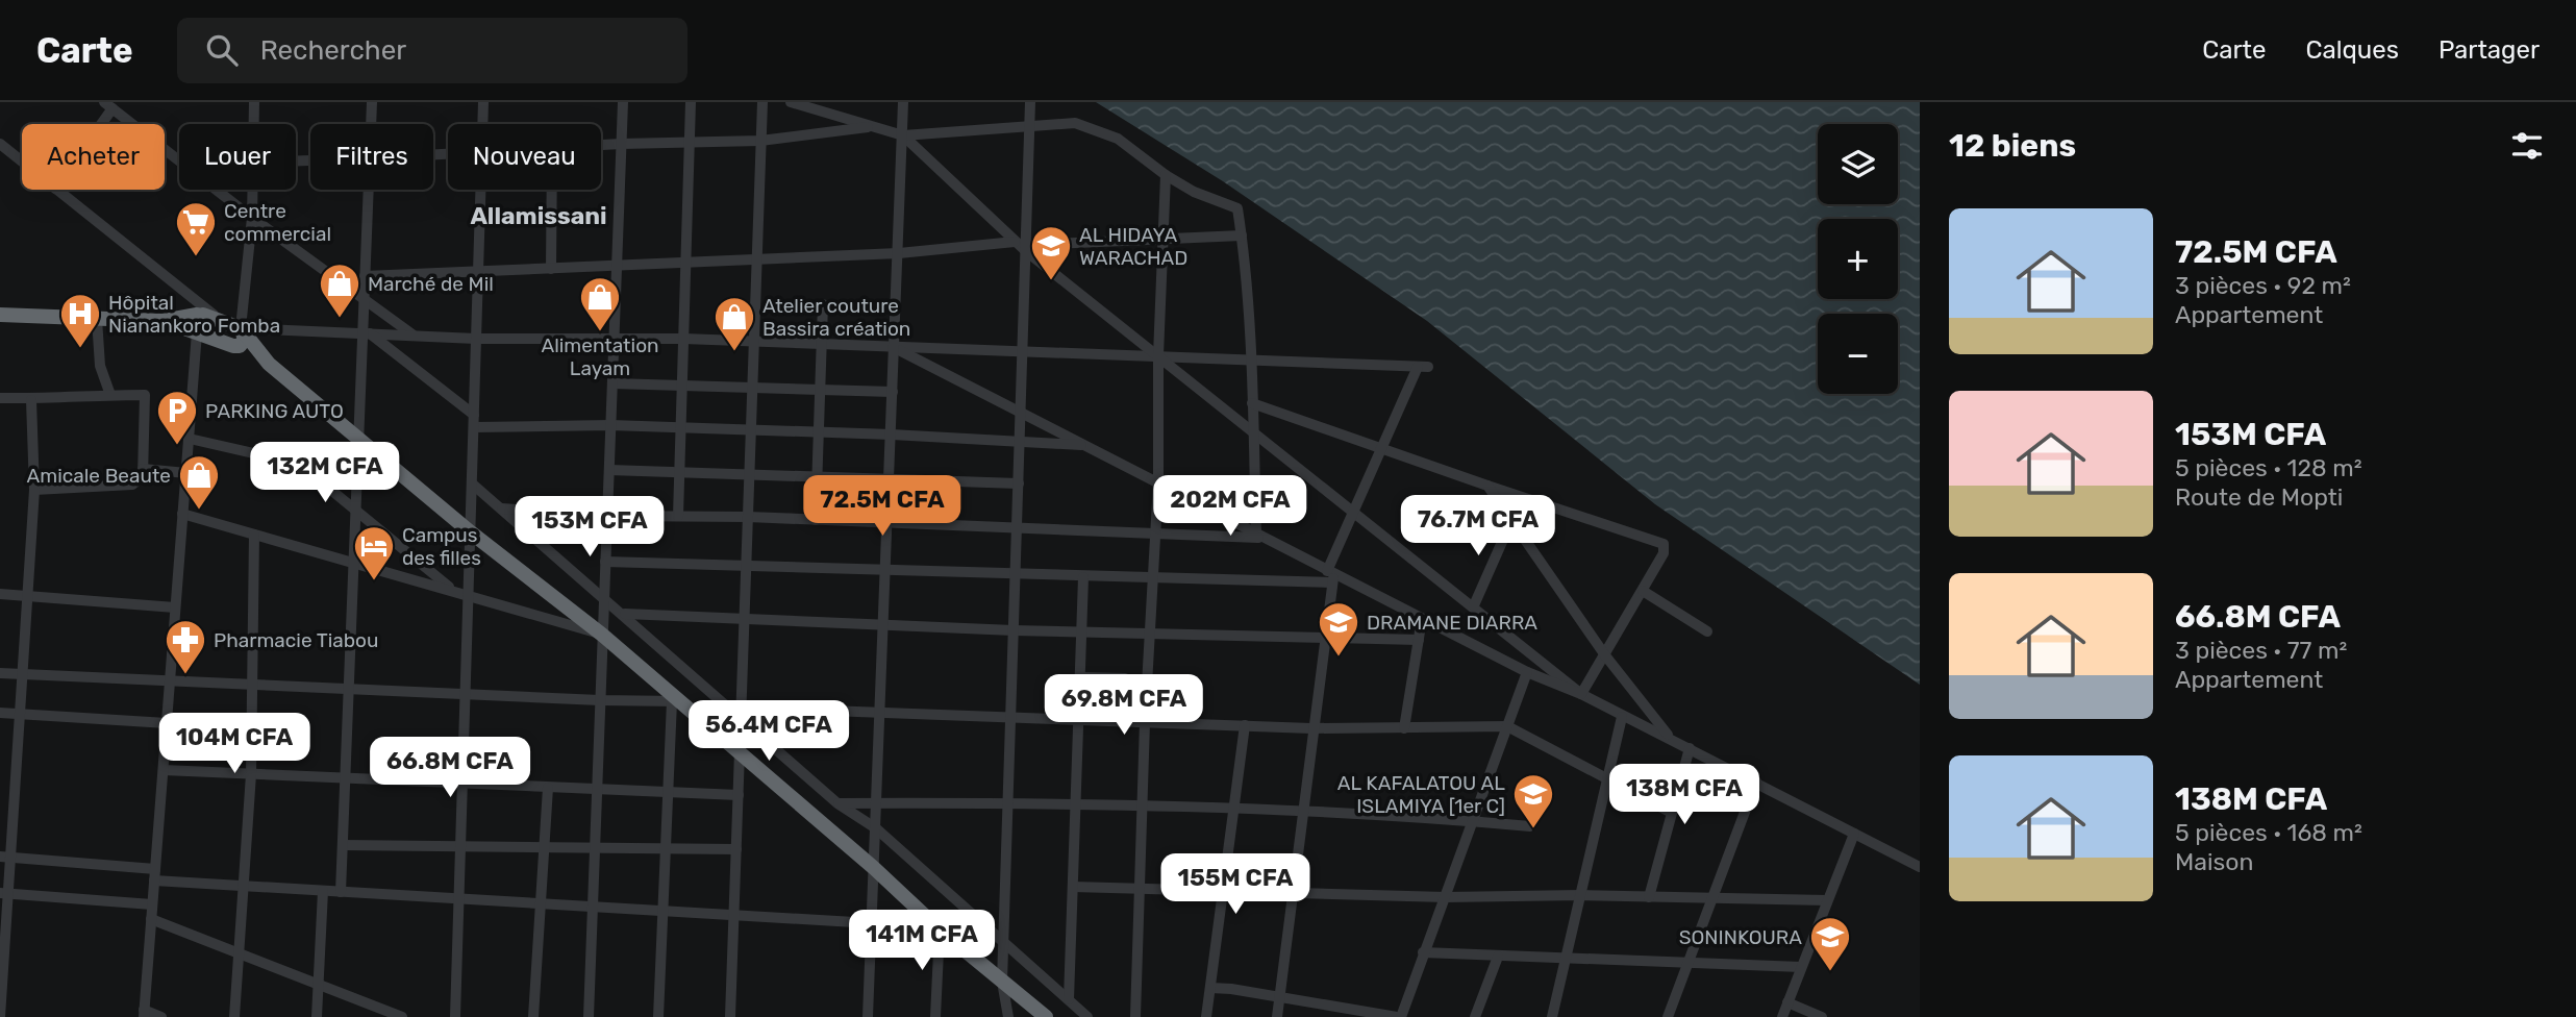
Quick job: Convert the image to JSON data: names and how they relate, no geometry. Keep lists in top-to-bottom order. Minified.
{"districts":["Allamissani"],"places":{"supermarket":["Centre commercial"],"school or university":["AL HIDAYA WARACHAD","DRAMANE DIARRA","AL KAFALATOU AL ISLAMIYA [1er C]","SONINKOURA"],"shop":["Marché de Mil","Alimentation Layam","Atelier couture Bassira création","Amicale Beaute"],"hospital":["Hôpital Nianankoro Fomba"],"parking":["PARKING AUTO"],"hotel":["Campus des filles"],"pharmacy":["Pharmacie Tiabou"]},"page":{"header":"Carte","search":"Rechercher","nav":["Carte","Calques","Partager"],"heading":"12 biens","map_buttons":["+","−"],"chip":["Acheter","Louer","Filtres","Nouveau"],"list":[{"name":"72.5M CFA","note":"3 pièces · 92 m² · Appartement"},{"name":"153M CFA","note":"5 pièces · 128 m² · Route de Mopti"},{"name":"66.8M CFA","note":"3 pièces · 77 m² · Appartement"},{"name":"138M CFA","note":"5 pièces · 168 m² · Maison"}],"price":["132M CFA","72.5M CFA","202M CFA","76.7M CFA","153M CFA","69.8M CFA","56.4M CFA","104M CFA","66.8M CFA","138M CFA","155M CFA","141M CFA"]}}
